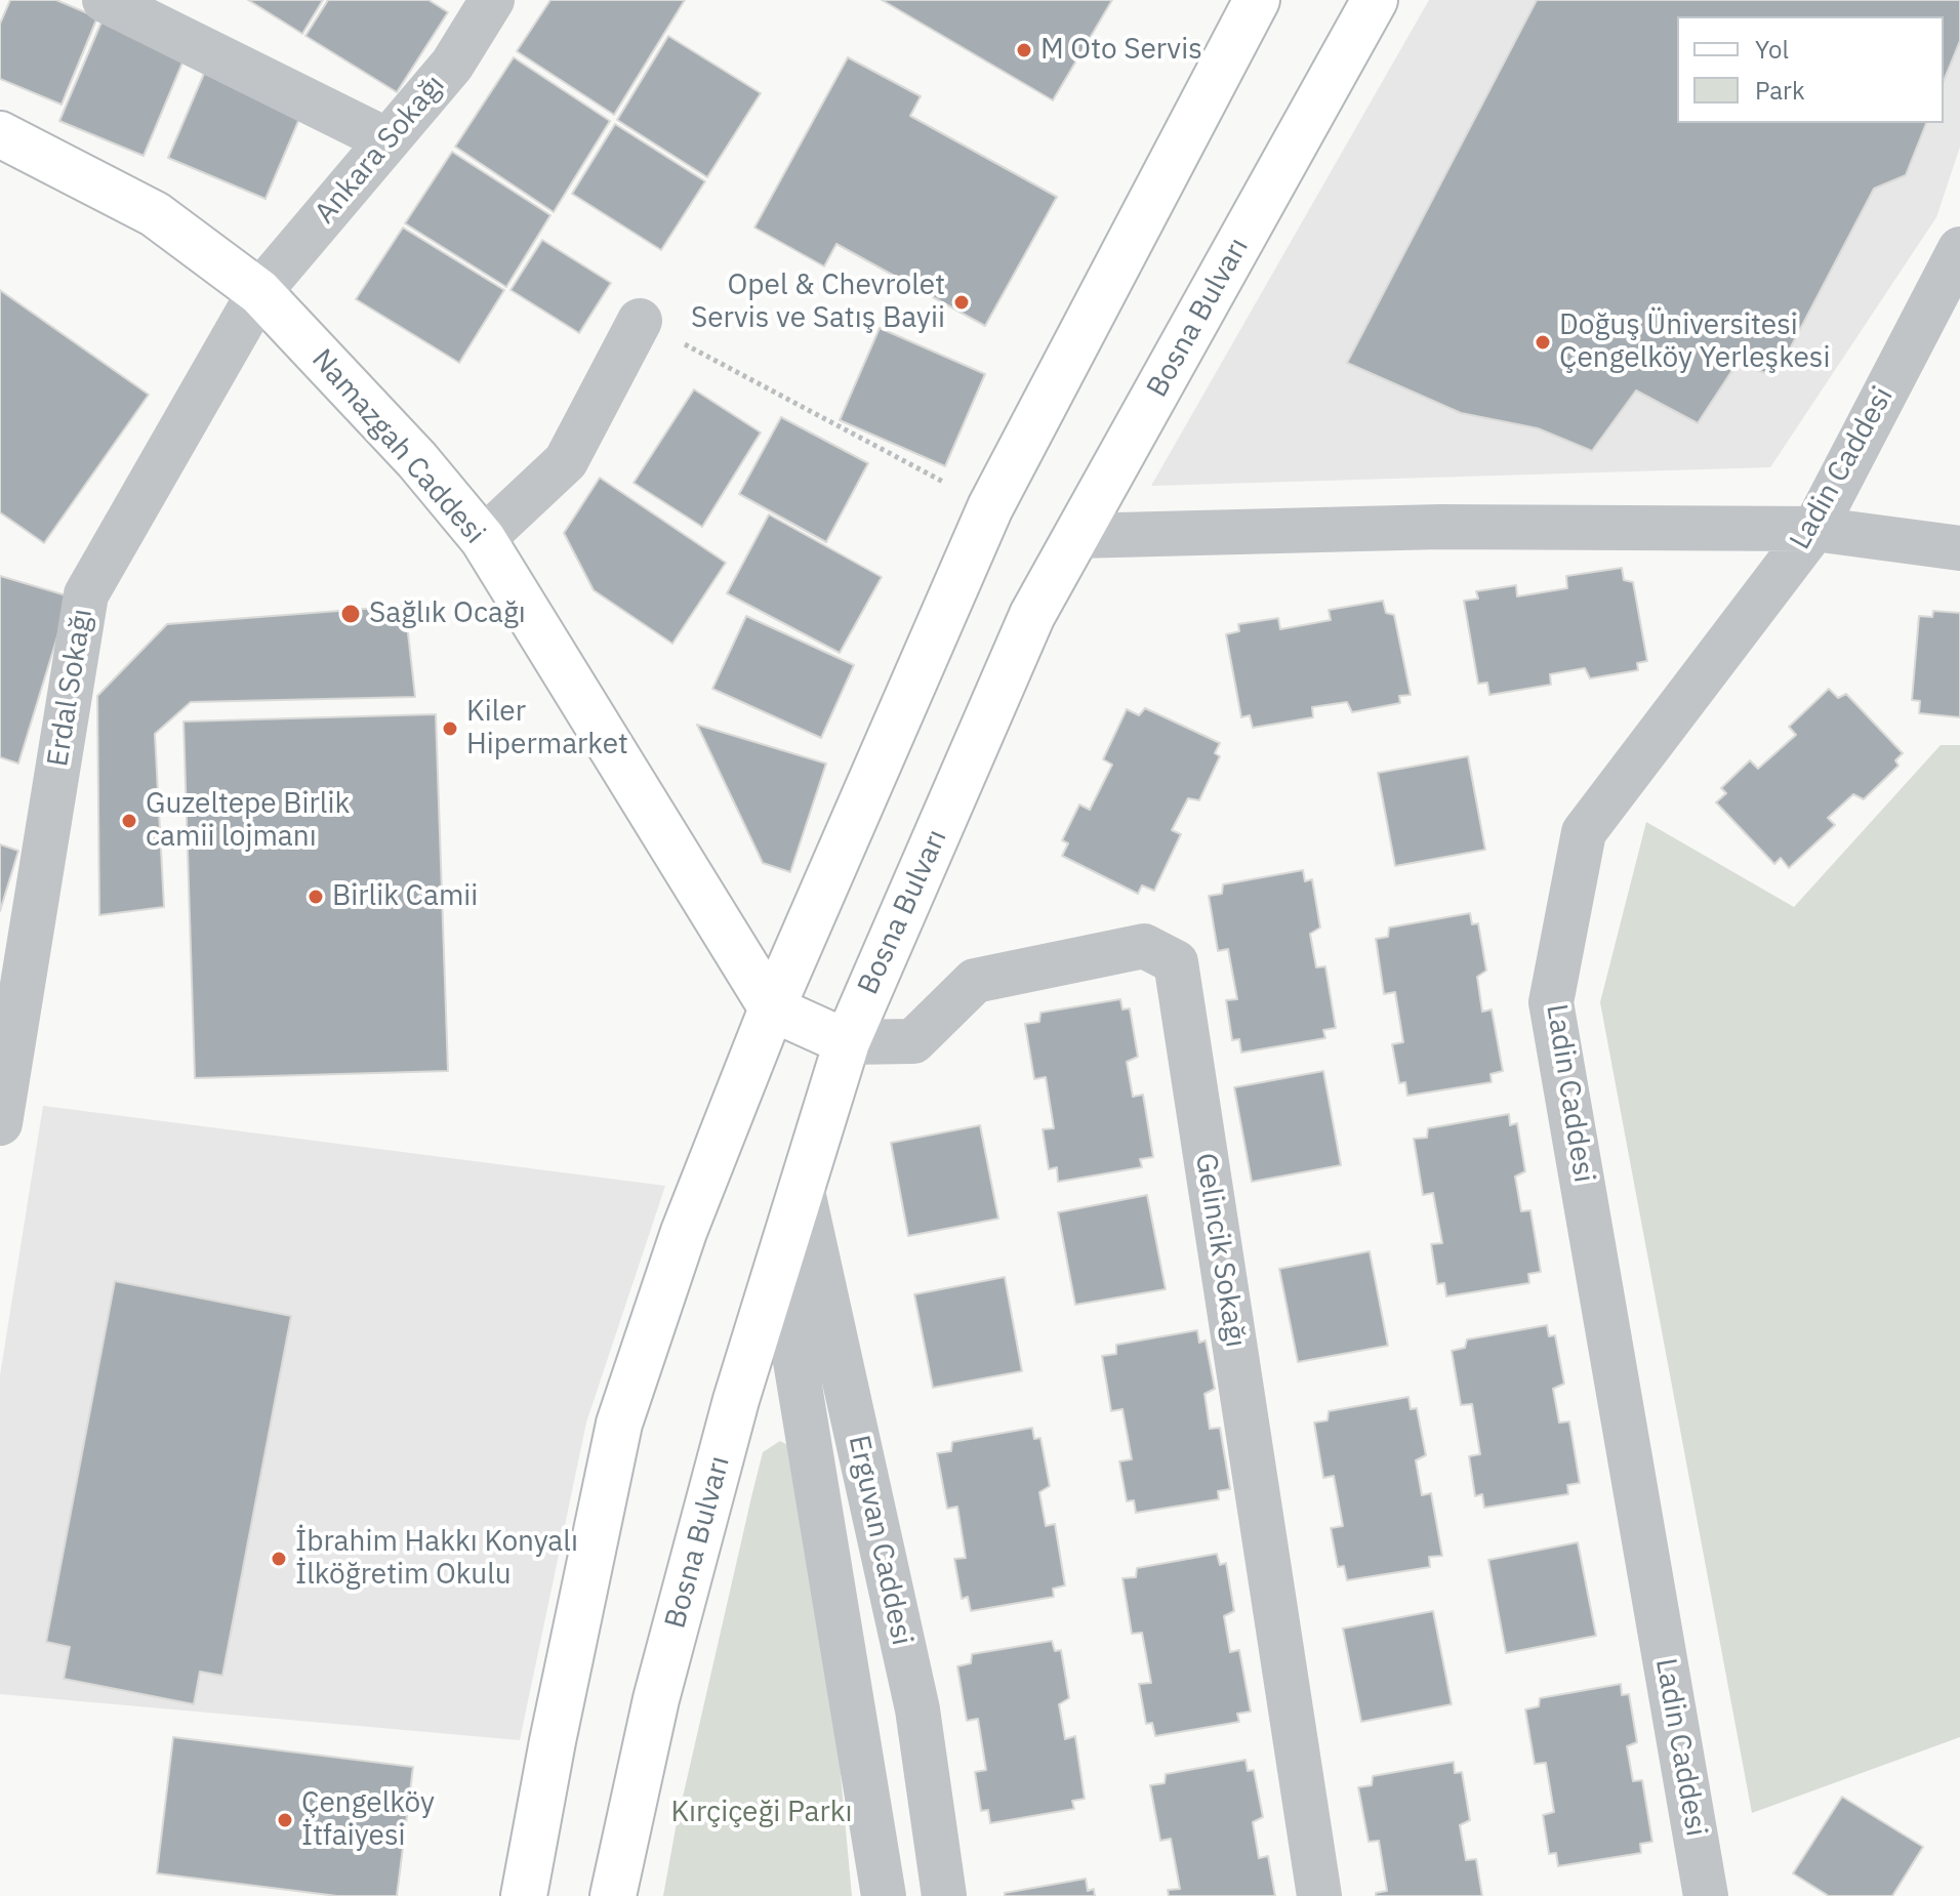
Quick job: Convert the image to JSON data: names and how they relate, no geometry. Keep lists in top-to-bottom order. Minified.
{"streets":{"main road":["Bosna Bulvarı","Namazgah Caddesi"],"street":["Ankara Sokağı","Ladin Caddesi","Erdal Sokağı","Gelincik Sokağı","Erguvan Caddesi"]},"crossings":[["Ankara Sokağı","Namazgah Caddesi"],["Ankara Sokağı","Erdal Sokağı"],["Bosna Bulvarı","Gelincik Sokağı"],["Bosna Bulvarı","Erguvan Caddesi"],["Namazgah Caddesi","Erdal Sokağı"]],"parks":["Kırçiçeği Parkı"],"places":["M Oto Servis","Opel & Chevrolet Servis ve Satış Bayii","Doğuş Üniversitesi Çengelköy Yerleşkesi","Sağlık Ocağı","Kiler Hipermarket","Guzeltepe Birlik camii lojmanı","Birlik Camii","İbrahim Hakkı Konyalı İlköğretim Okulu","Çengelköy İtfaiyesi"],"legend":["Yol","Park"]}
